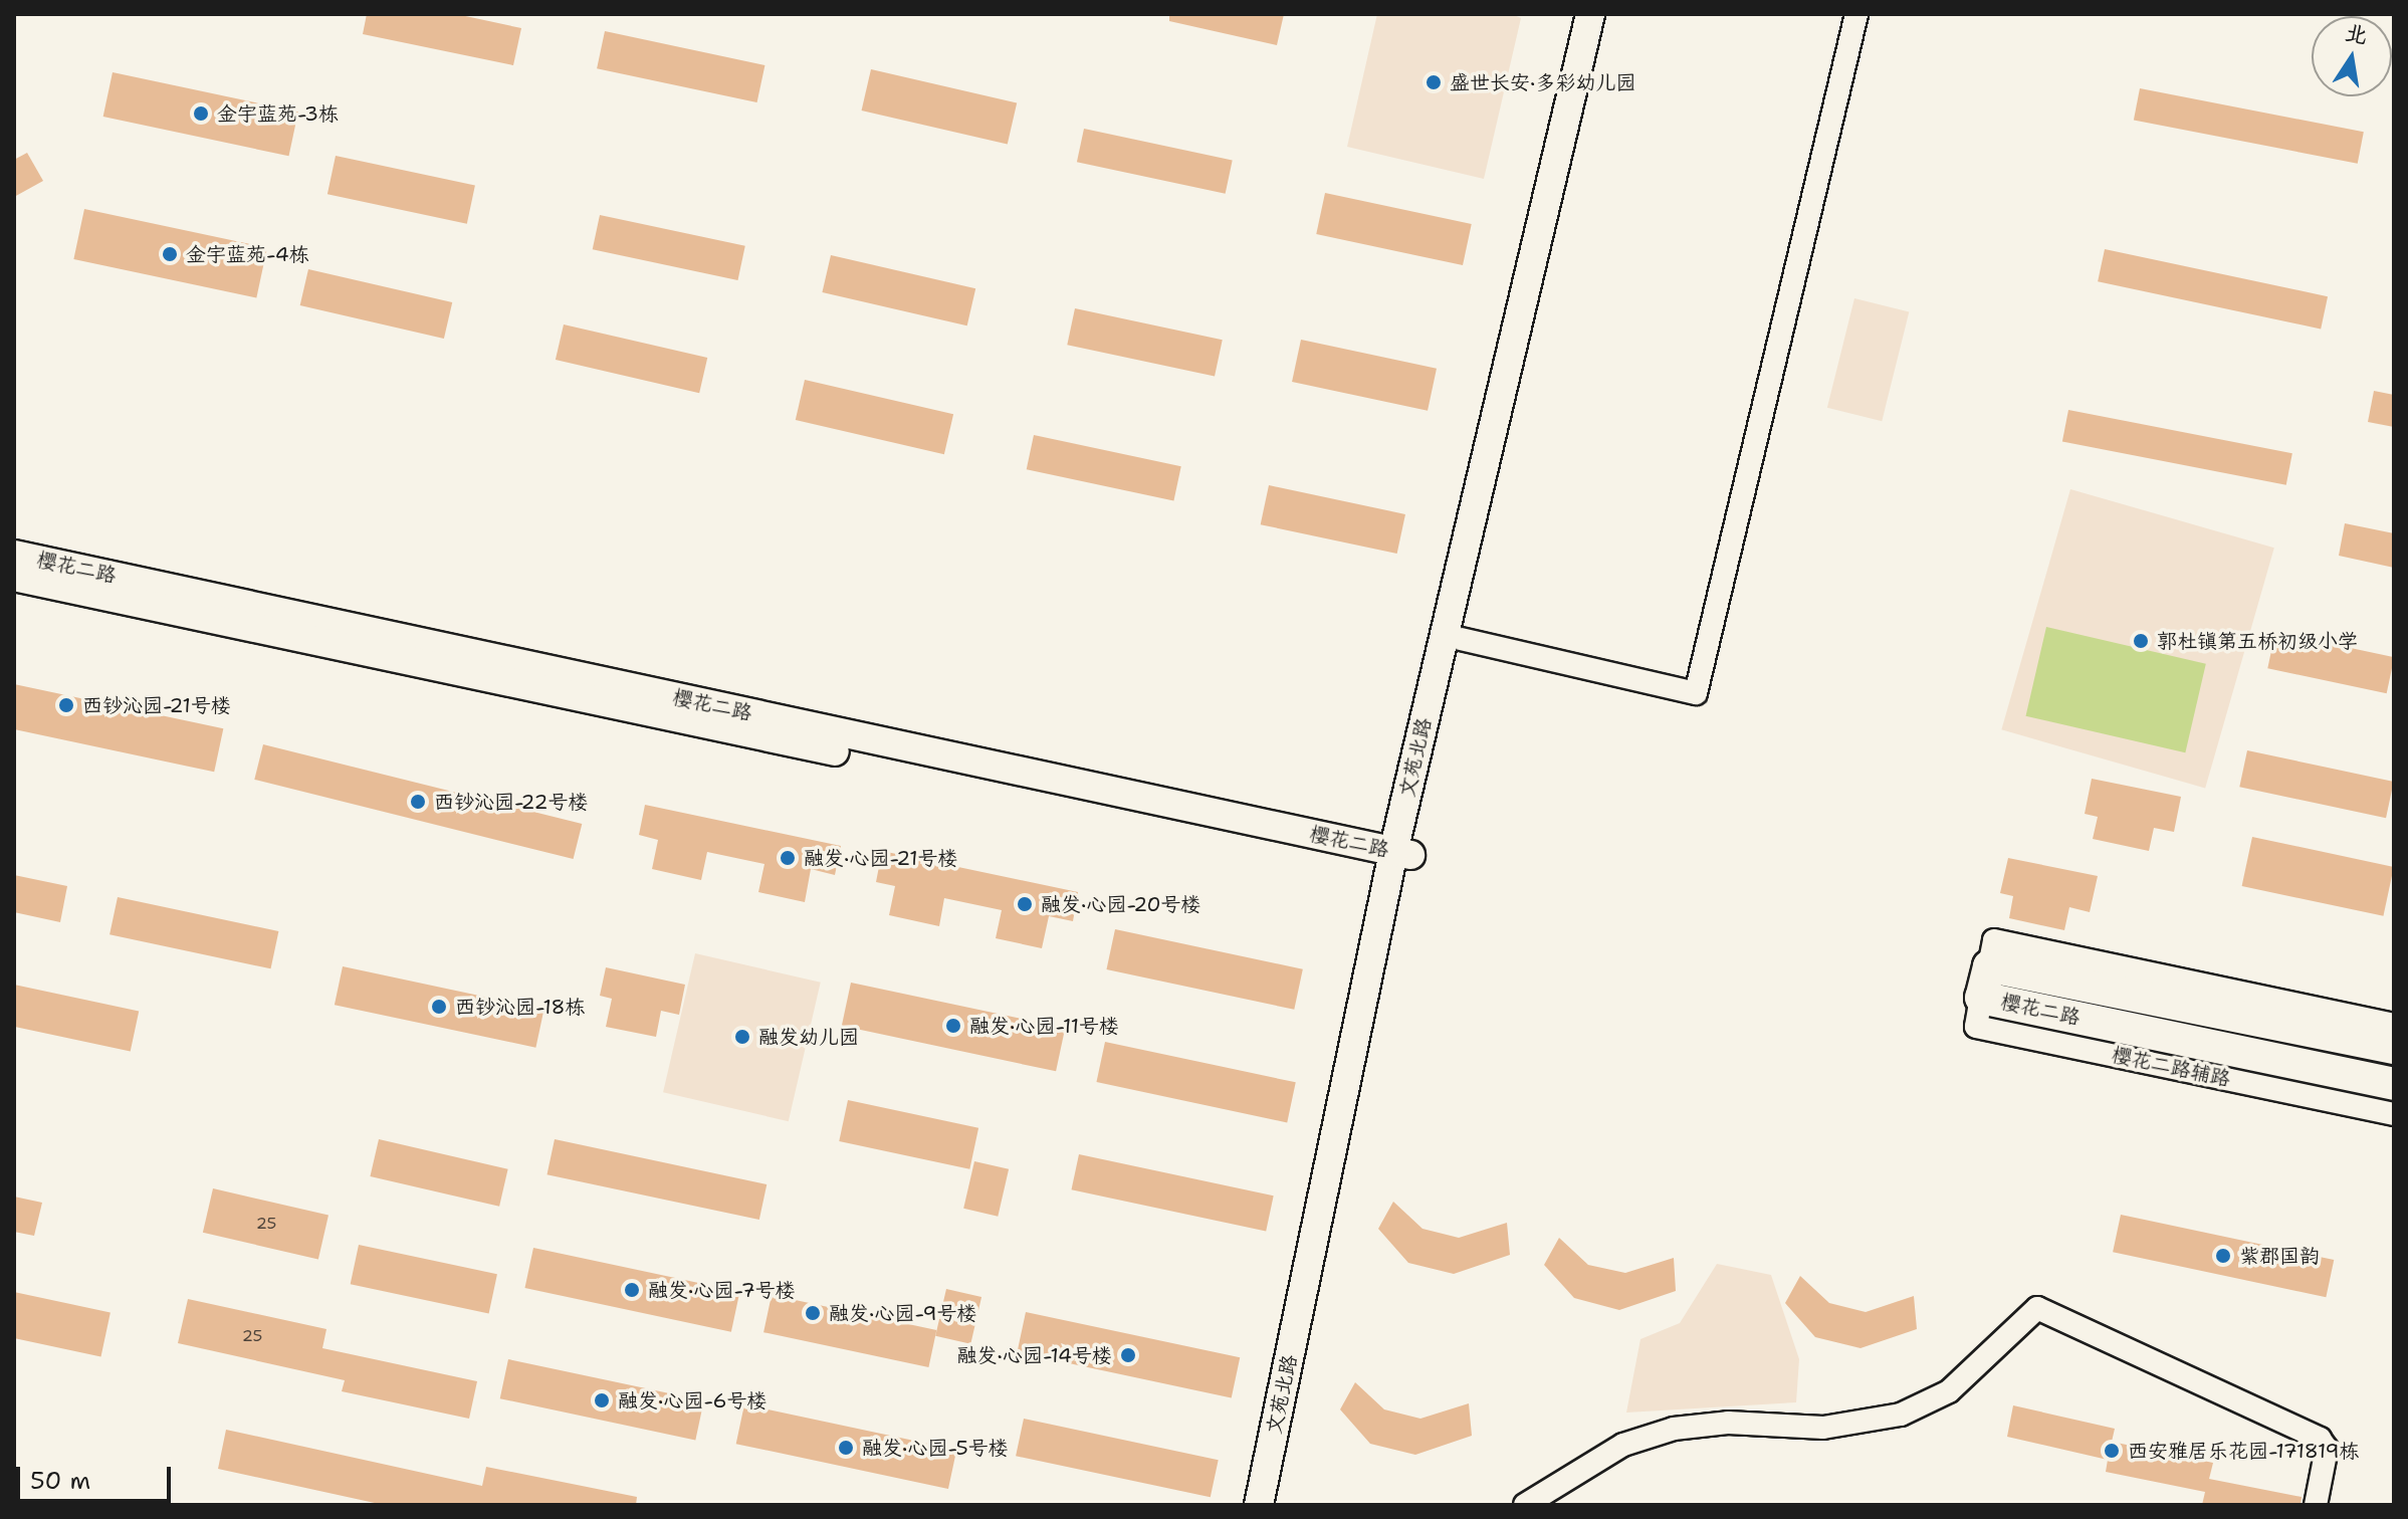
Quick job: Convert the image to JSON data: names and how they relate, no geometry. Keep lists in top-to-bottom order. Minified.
{"streets":{"main road":["樱花二路"],"street":["文苑北路","樱花二路辅路"]},"crossings":[["樱花二路","文苑北路"],["樱花二路","樱花二路辅路"]],"places":["盛世长安·多彩幼儿园","金宇蓝苑-3栋","金宇蓝苑-4栋","郭杜镇第五桥初级小学","西钞沁园-21号楼","西钞沁园-22号楼","融发·心园-21号楼","融发·心园-20号楼","西钞沁园-18栋","融发·心园-11号楼","融发幼儿园","紫郡国韵","融发·心园-7号楼","融发·心园-9号楼","融发·心园-14号楼","融发·心园-6号楼","融发·心园-5号楼","西安雅居乐花园-171819栋"],"house_numbers":["25","25"],"scale_bar":"50 m","north":"top"}
